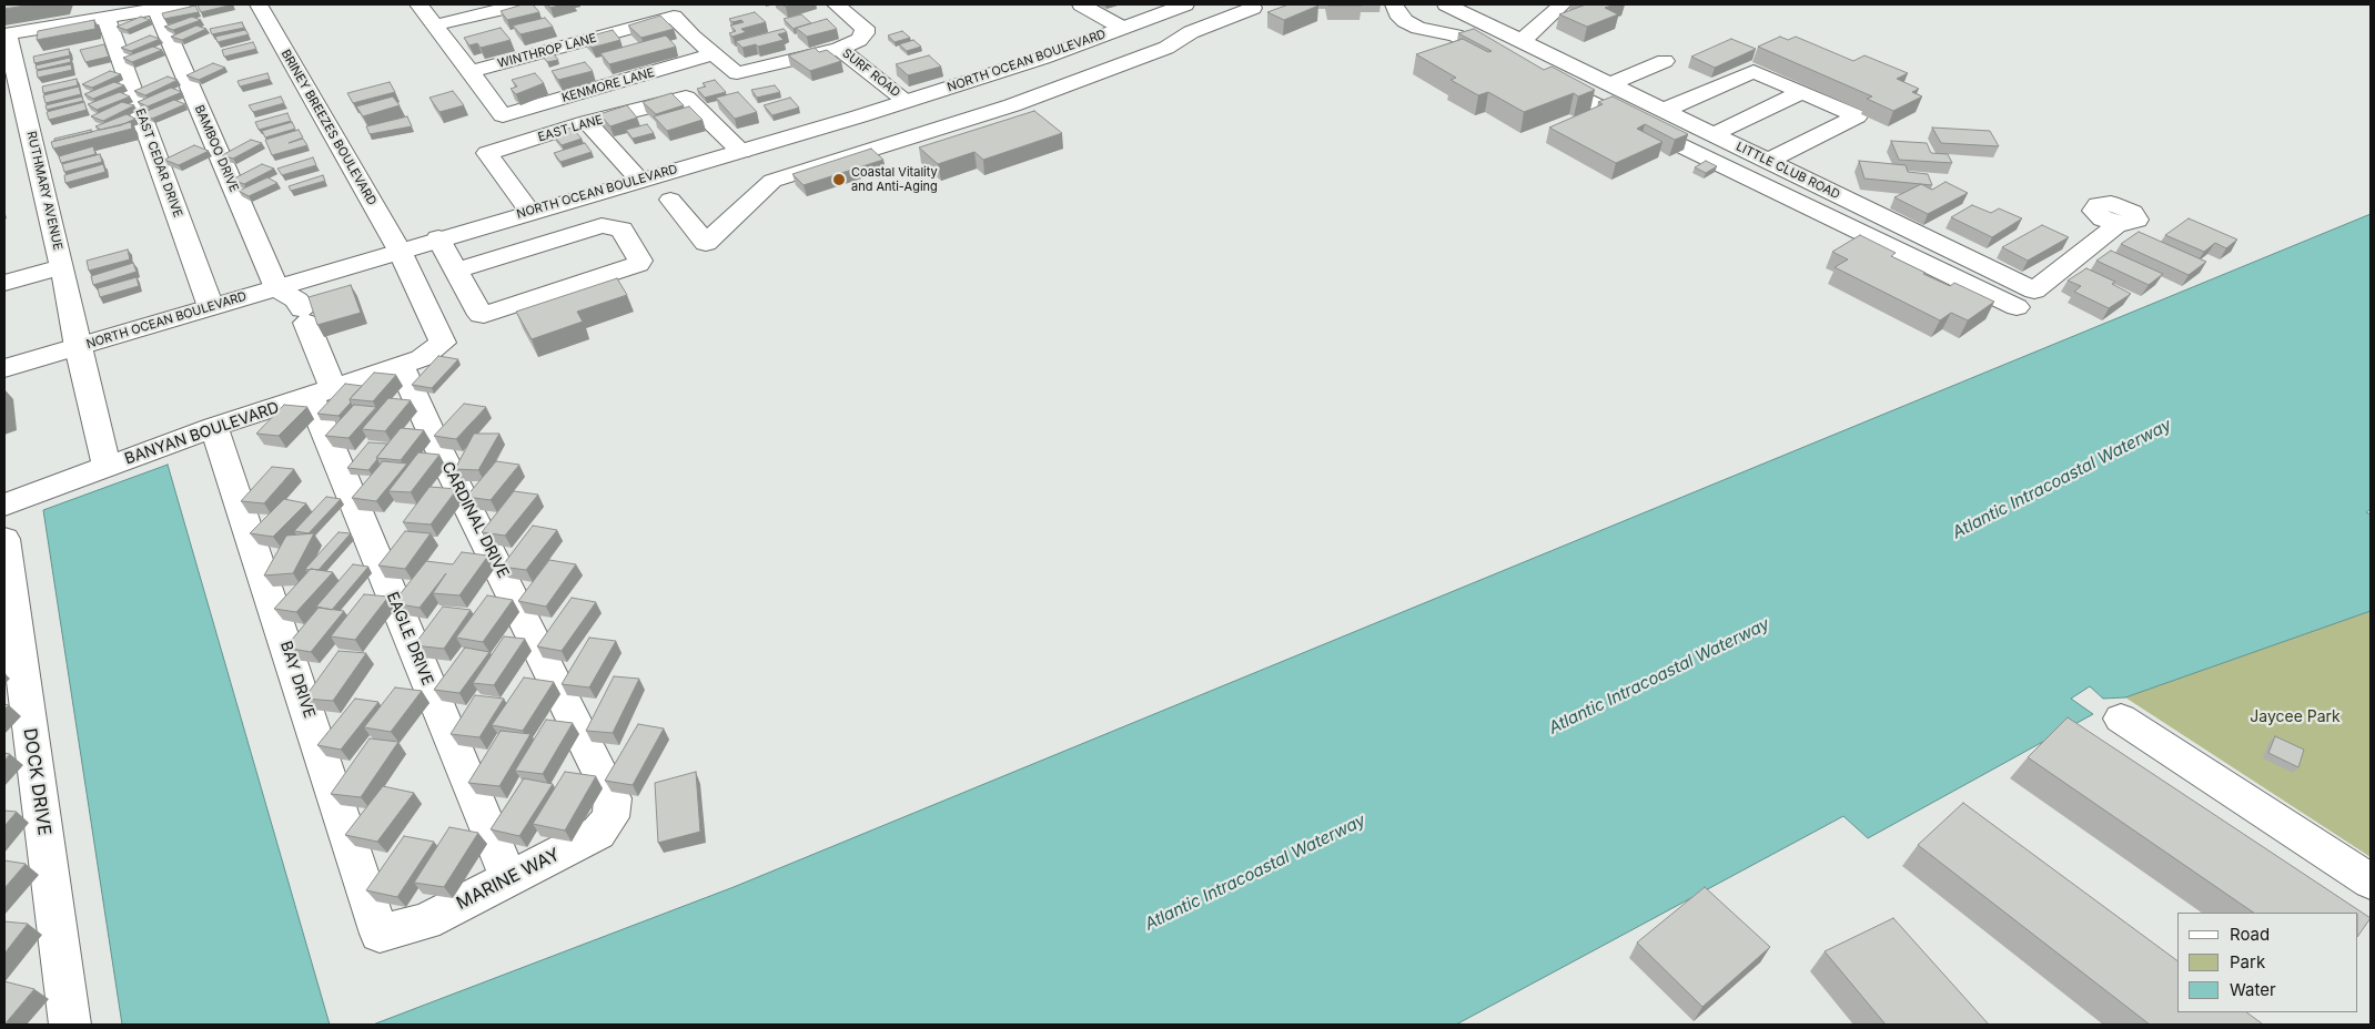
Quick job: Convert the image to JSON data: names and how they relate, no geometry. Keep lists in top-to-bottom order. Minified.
{"streets":{"street":["WINTHROP LANE","NORTH OCEAN BOULEVARD","SURF ROAD","KENMORE LANE","BRINEY BREEZES BOULEVARD","EAST LANE","BAMBOO DRIVE","EAST CEDAR DRIVE","LITTLE CLUB ROAD","RUTHMARY AVENUE","BANYAN BOULEVARD","CARDINAL DRIVE","EAGLE DRIVE","BAY DRIVE","DOCK DRIVE","MARINE WAY"]},"crossings":[["WINTHROP LANE","KENMORE LANE"],["NORTH OCEAN BOULEVARD","SURF ROAD"],["NORTH OCEAN BOULEVARD","BRINEY BREEZES BOULEVARD"],["NORTH OCEAN BOULEVARD","EAST LANE"],["NORTH OCEAN BOULEVARD","BAMBOO DRIVE"],["NORTH OCEAN BOULEVARD","EAST CEDAR DRIVE"],["NORTH OCEAN BOULEVARD","RUTHMARY AVENUE"],["NORTH OCEAN BOULEVARD","EAGLE DRIVE"],["BAMBOO DRIVE","EAGLE DRIVE"],["RUTHMARY AVENUE","BANYAN BOULEVARD"],["BANYAN BOULEVARD","CARDINAL DRIVE"],["BANYAN BOULEVARD","EAGLE DRIVE"],["BANYAN BOULEVARD","BAY DRIVE"],["CARDINAL DRIVE","MARINE WAY"],["EAGLE DRIVE","MARINE WAY"],["BAY DRIVE","MARINE WAY"]],"water":["Atlantic Intracoastal Waterway"],"parks":["Jaycee Park"],"places":["Coastal Vitality and Anti-Aging"],"legend":["Road","Park","Water"]}
